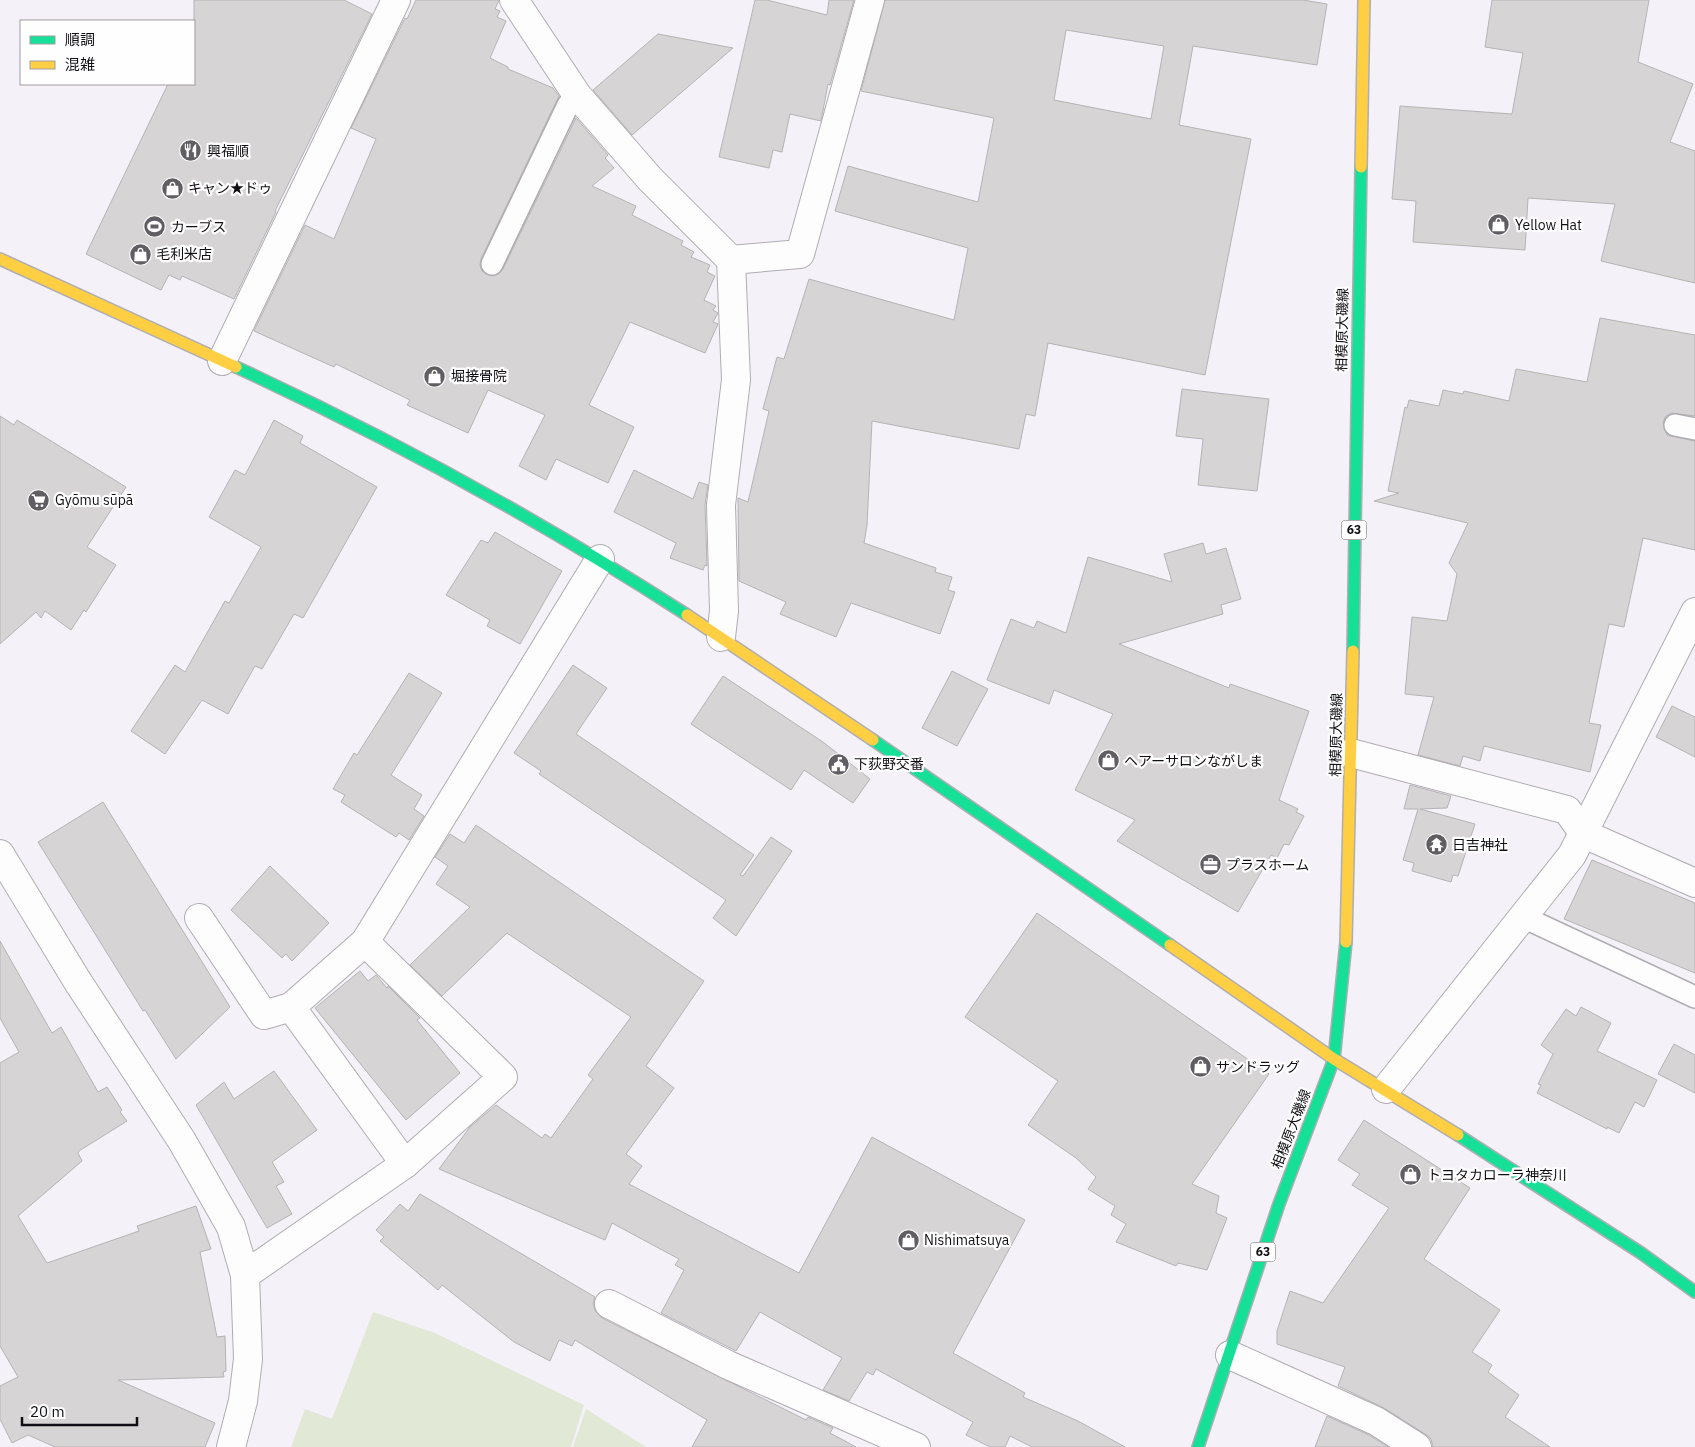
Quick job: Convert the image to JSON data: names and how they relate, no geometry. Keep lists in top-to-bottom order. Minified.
{"streets":{"street":["相模原大磯線","63"]},"places":{"restaurant":["興福順"],"shop":["キャン★ドゥ","Yellow Hat","毛利米店","堀接骨院","ヘアーサロンながしま","サンドラッグ","トヨタカローラ神奈川","Nishimatsuya"],"sports":["カーブス"],"supermarket":["Gyōmu sūpā"],"public building":["下荻野交番"],"temple":["日吉神社"],"office":["プラスホーム"]},"legend":["順調","混雑"],"scale_bar":"20 m"}
